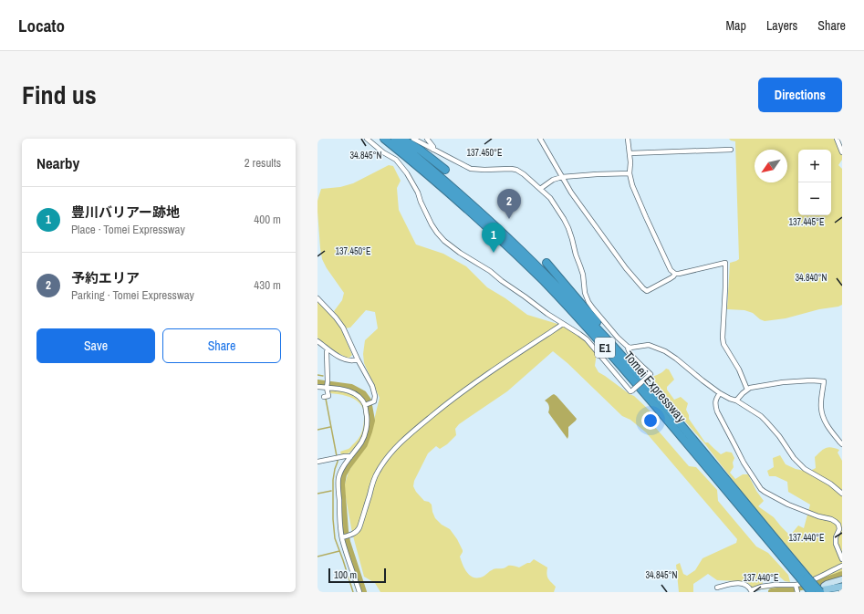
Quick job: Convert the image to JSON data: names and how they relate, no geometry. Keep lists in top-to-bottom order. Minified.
{"streets":{"highway":["E1","Tomei Expressway"]},"scale_bar":"100 m","north":"bottom left","page":{"header":"Locato","nav":["Map","Layers","Share"],"title":"Find us","buttons":["Directions",["Save","Share"]],"heading":["Nearby","2 results"],"map_buttons":["+","−"],"list":[{"mark":"1","name":"豊川バリアー跡地","note":"Place · Tomei Expressway","value":"400 m"},{"mark":"2","name":"予約エリア","note":"Parking · Tomei Expressway","value":"430 m"}],"pins":["2","1"],"scale":"100 m"},"coordinates":["137.450°E","34.845°N","137.445°E","34.840°N","137.440°E"]}
